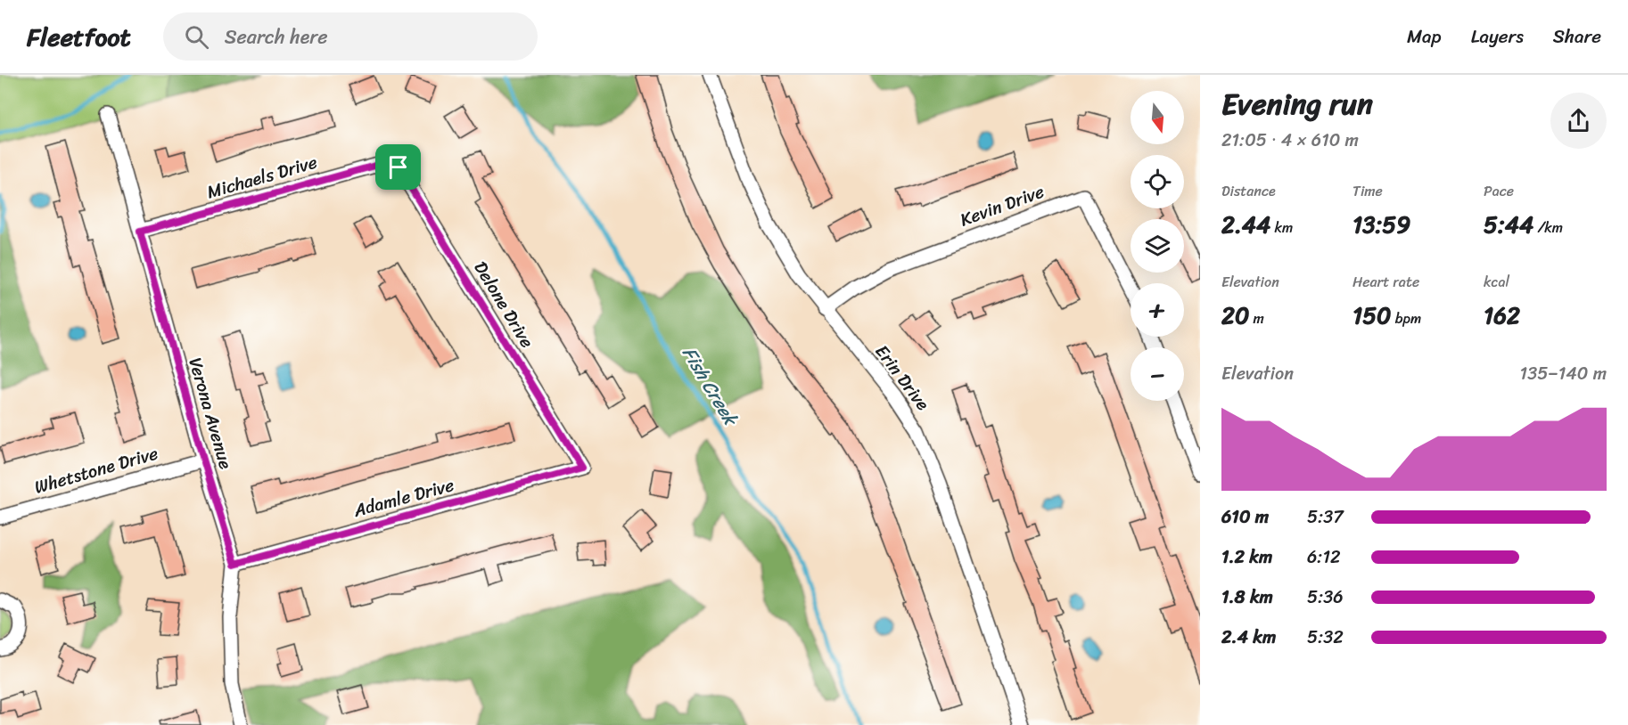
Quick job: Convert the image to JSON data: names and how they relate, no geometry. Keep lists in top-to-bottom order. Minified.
{"streets":{"street":["Michaels Drive","Kevin Drive","Delone Drive","Erin Drive","Verona Avenue","Whetstone Drive","Adamle Drive"]},"crossings":[["Michaels Drive","Delone Drive"],["Michaels Drive","Verona Avenue"],["Kevin Drive","Erin Drive"],["Delone Drive","Adamle Drive"],["Verona Avenue","Whetstone Drive"],["Verona Avenue","Adamle Drive"]],"water":["Fish Creek"],"north":"bottom","page":{"header":"Fleetfoot","search":"Search here","nav":["Map","Layers","Share"],"heading":["Evening run","21:05 · 4 × 610 m"],"map_buttons":["+","−"],"stats":[["Distance","2.44 km"],["Time","13:59"],["Pace","5:44 /km"],["Elevation","20 m"],["Heart rate","150 bpm"],["kcal","162"]],"chart":["Elevation","135–140 m"],"list":[{"name":"610 m","note":"5:37"},{"name":"1.2 km","note":"6:12"},{"name":"1.8 km","note":"5:36"},{"name":"2.4 km","note":"5:32"}]}}
